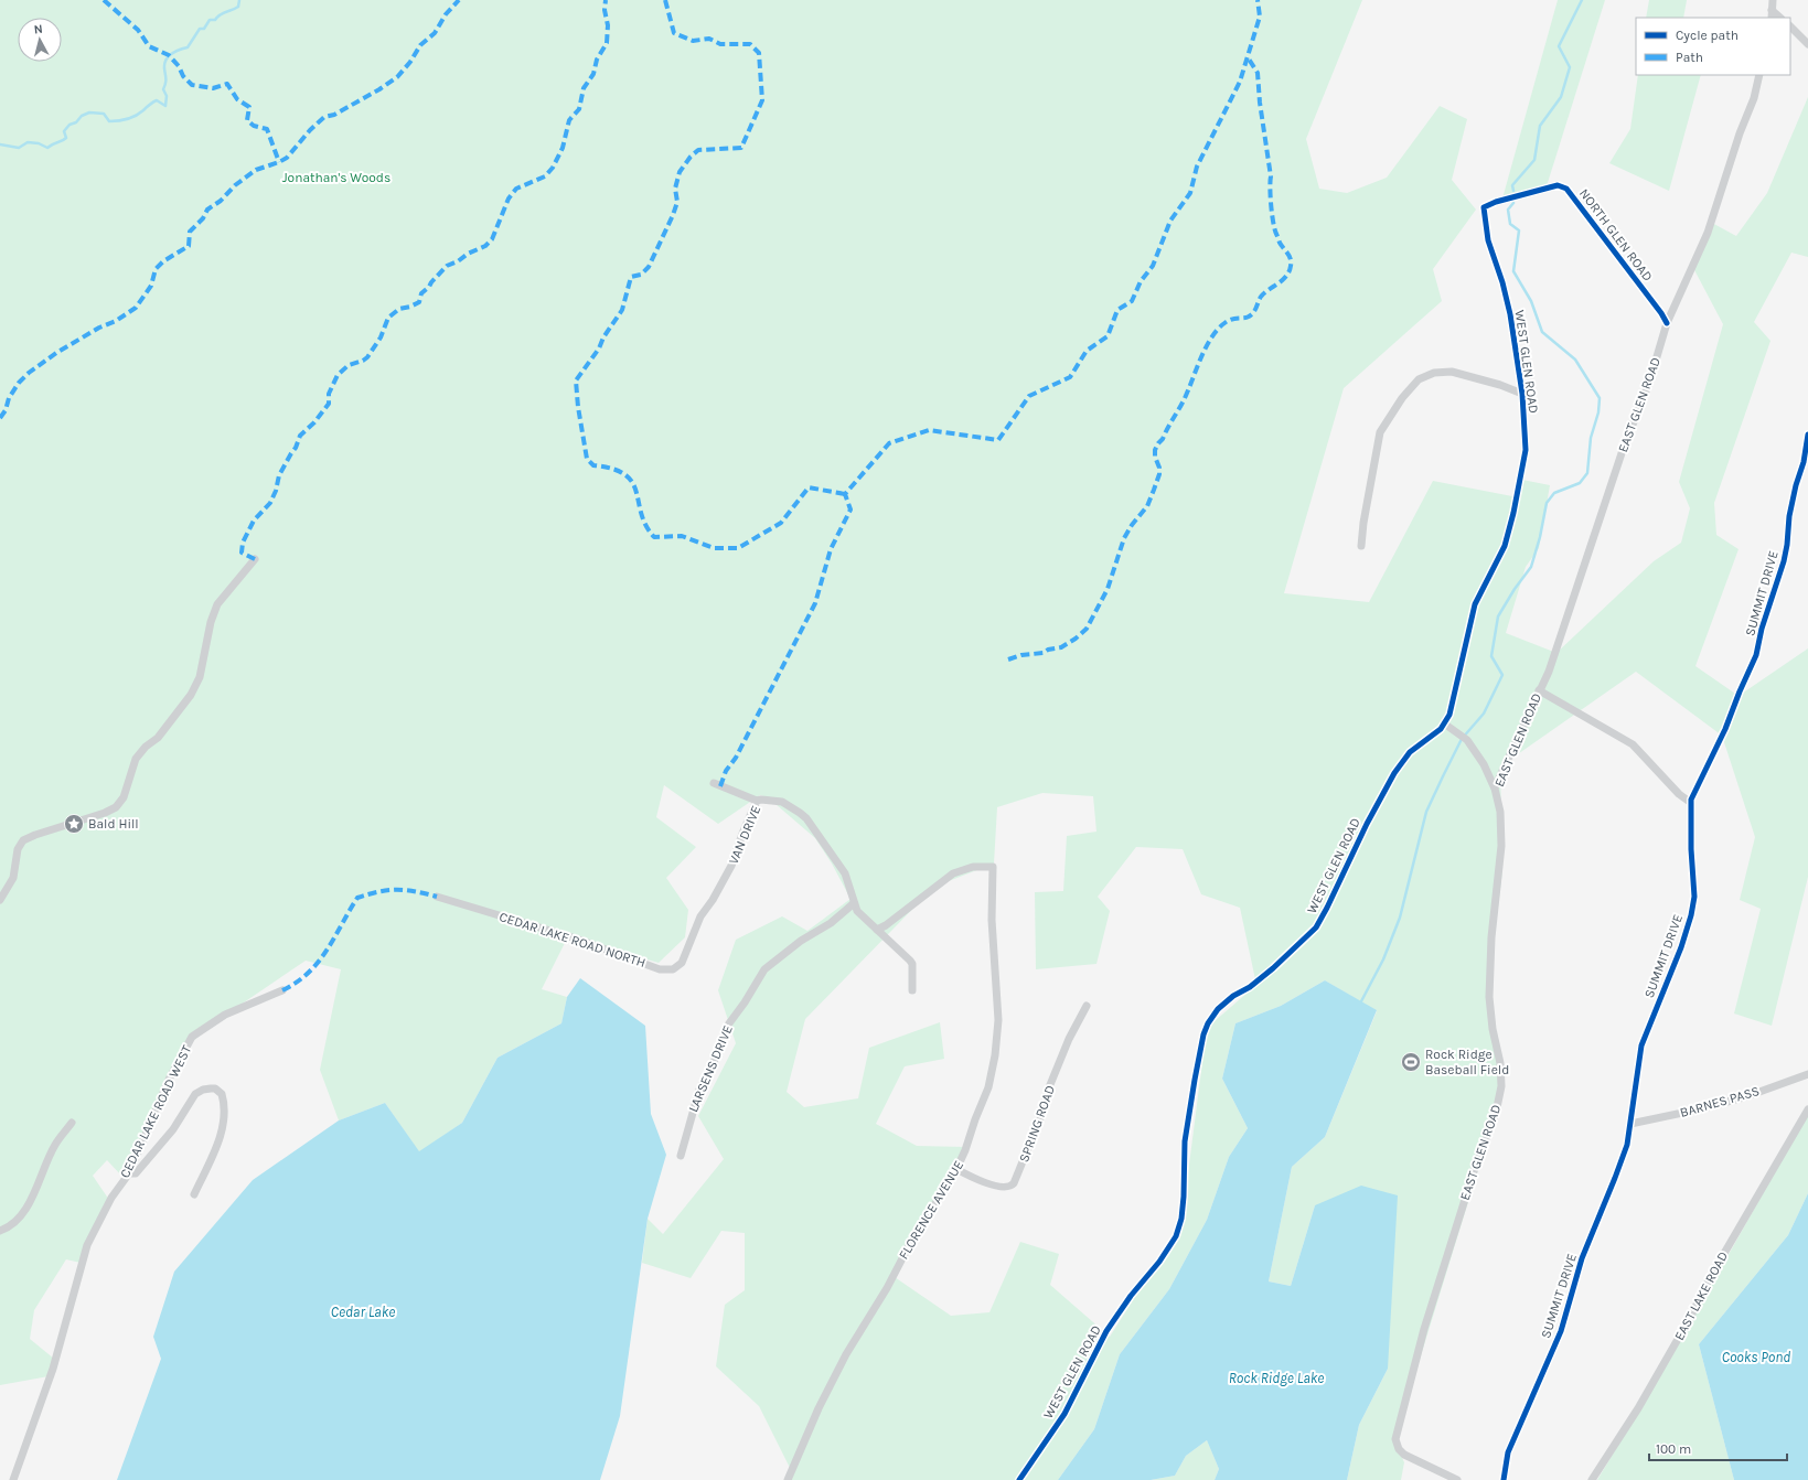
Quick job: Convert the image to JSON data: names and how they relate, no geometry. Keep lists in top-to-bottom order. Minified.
{"streets":{"street":["NORTH GLEN ROAD","WEST GLEN ROAD","EAST GLEN ROAD","SUMMIT DRIVE","VAN DRIVE","CEDAR LAKE ROAD NORTH","LARSENS DRIVE","BARNES PASS","CEDAR LAKE ROAD WEST","SPRING ROAD","FLORENCE AVENUE","EAST LAKE ROAD"]},"crossings":[["NORTH GLEN ROAD","WEST GLEN ROAD"],["NORTH GLEN ROAD","EAST GLEN ROAD"],["SUMMIT DRIVE","BARNES PASS"],["VAN DRIVE","CEDAR LAKE ROAD NORTH"],["VAN DRIVE","LARSENS DRIVE"],["VAN DRIVE","FLORENCE AVENUE"],["SPRING ROAD","FLORENCE AVENUE"]],"water":["Cedar Lake","Cooks Pond","Rock Ridge Lake"],"parks":["Jonathan's Woods"],"places":{"place":["Bald Hill"],"sports":["Rock Ridge Baseball Field"]},"legend":["Cycle path","Path"],"scale_bar":"100 m","north":"top"}
